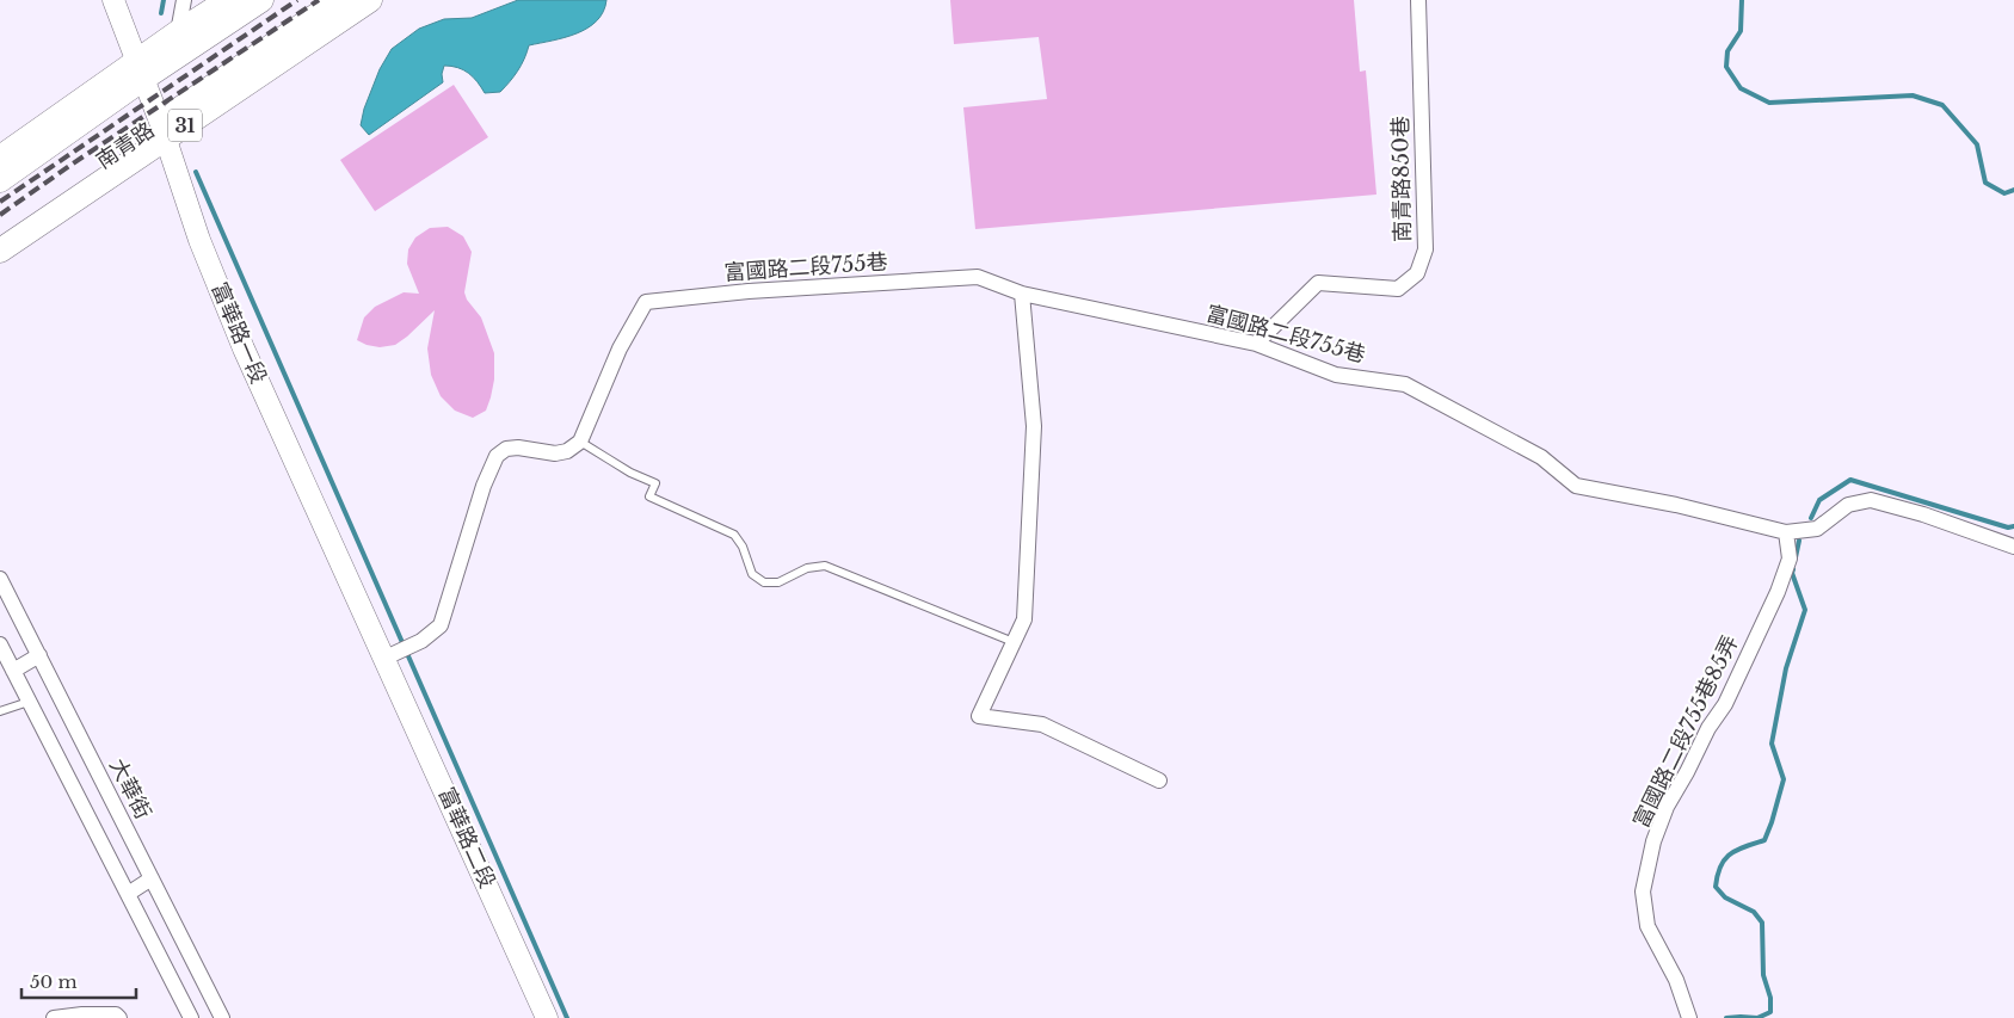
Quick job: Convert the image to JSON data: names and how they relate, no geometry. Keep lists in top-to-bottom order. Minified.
{"streets":{"main road":["31","南青路"],"street":["南青路850巷","富國路二段755巷","富華路一段","富國路二段755巷85弄","大華街","富華路二段"]},"crossings":[["31","南青路"],["31","富華路一段"],["南青路","富華路一段"],["南青路850巷","富國路二段755巷"],["富國路二段755巷","富國路二段755巷85弄"],["富華路一段","富華路二段"]],"scale_bar":"50 m"}
